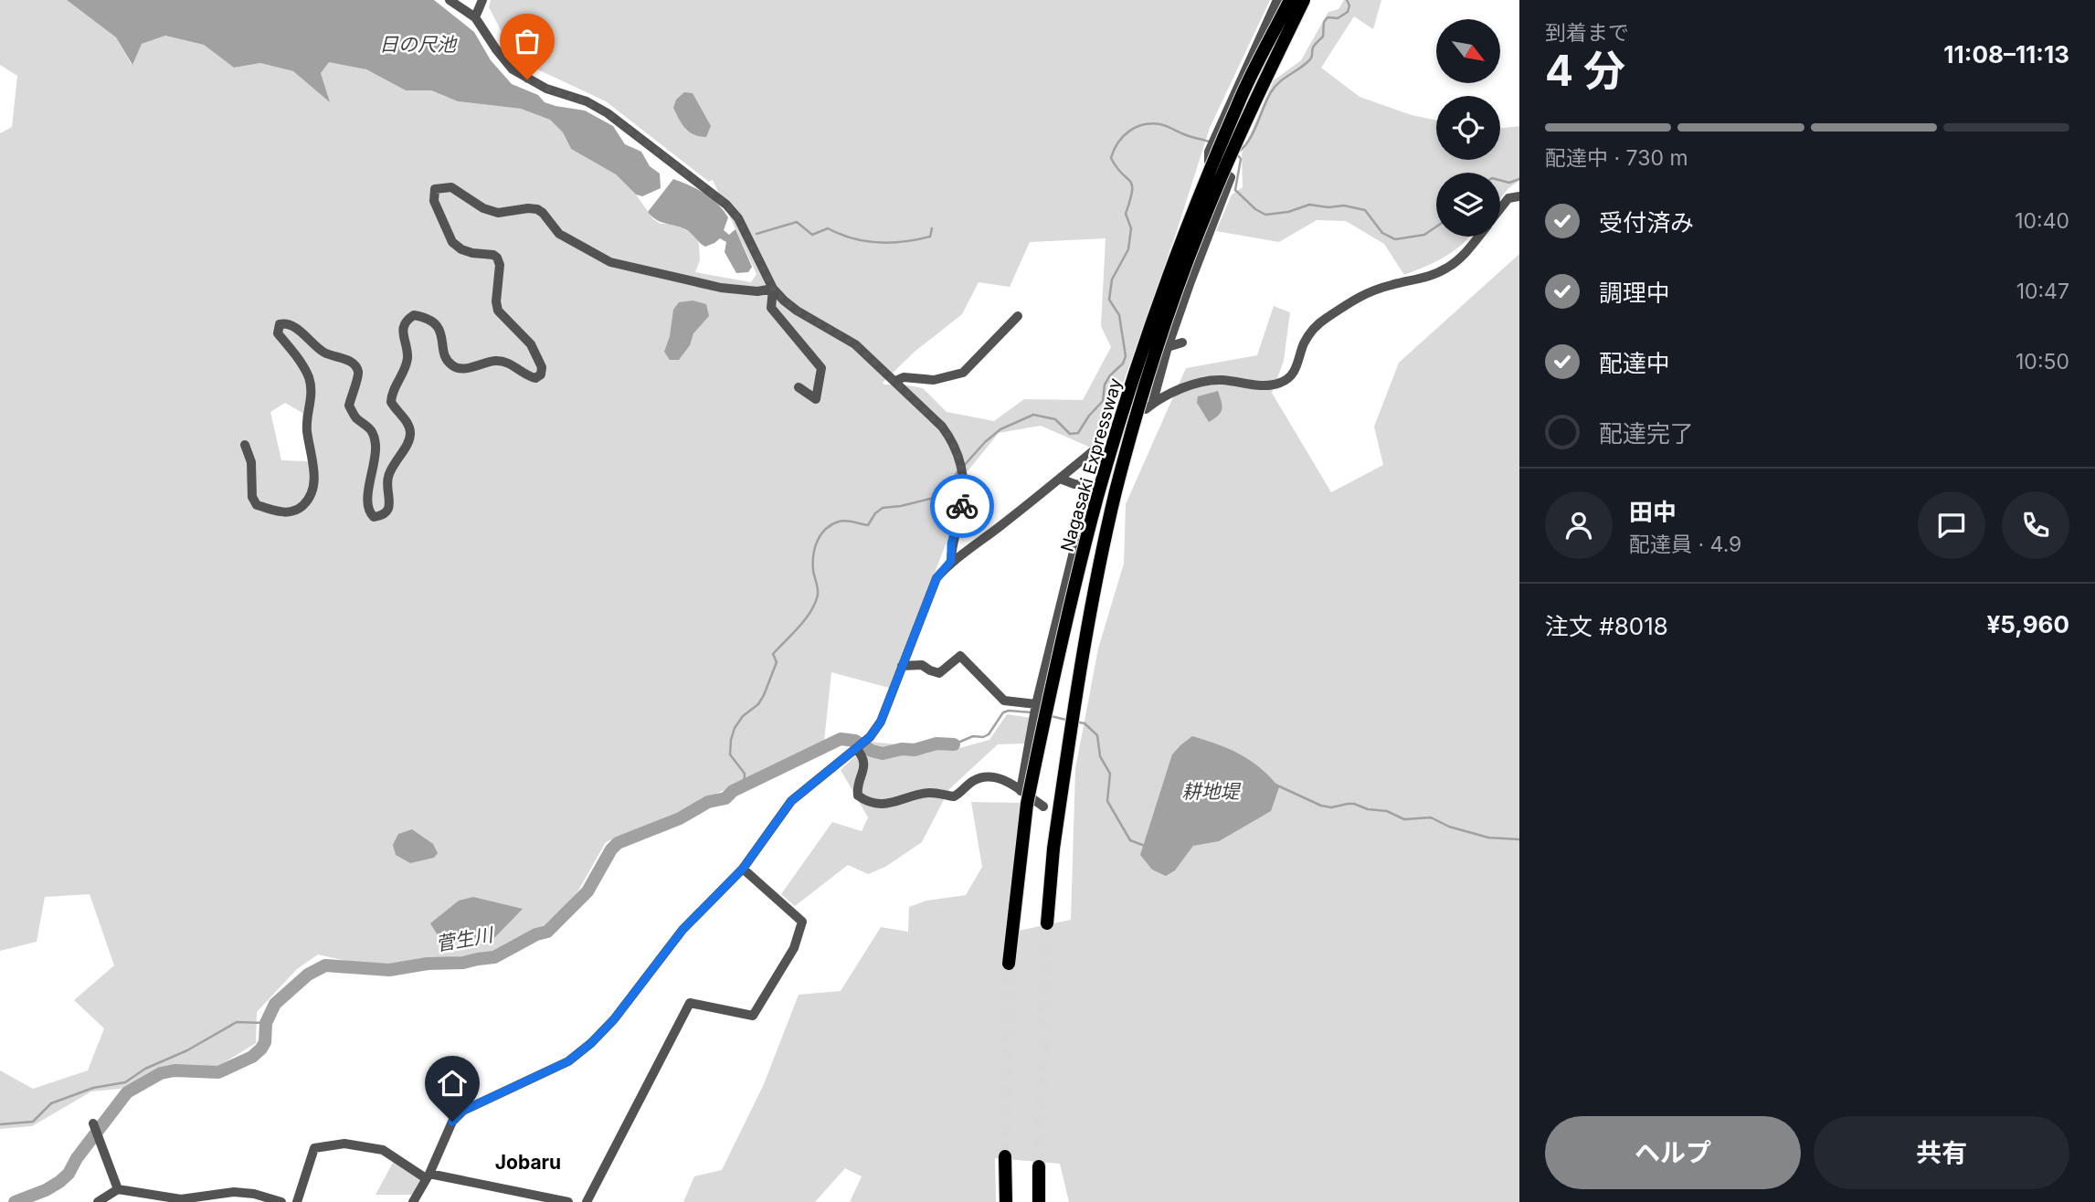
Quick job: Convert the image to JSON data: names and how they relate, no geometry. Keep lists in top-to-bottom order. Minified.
{"streets":{"highway":["Nagasaki Expressway"]},"districts":["Jobaru"],"water":["日の尺池","耕地堤","菅生川"],"north":"bottom right","page":{"heading":["4 分","到着まで","11:08–11:13"],"panel":["田中","配達員 · 4.9","注文 #8018","¥5,960"],"bar":"配達中 · 730 m","list":[["受付済み","10:40"],["調理中","10:47"],["配達中","10:50"],"配達完了"],"buttons":["ヘルプ","共有"]}}
